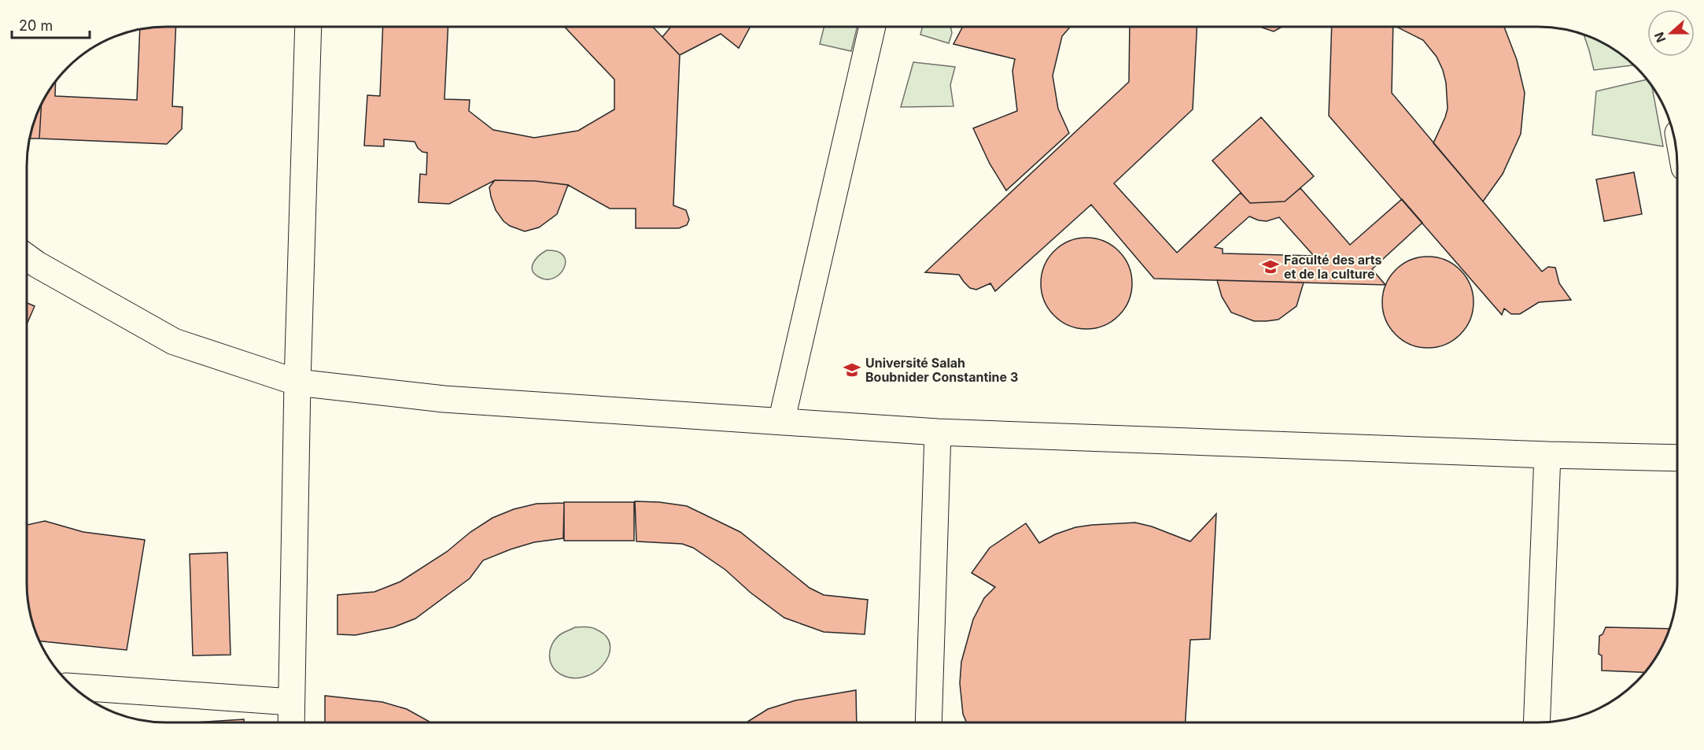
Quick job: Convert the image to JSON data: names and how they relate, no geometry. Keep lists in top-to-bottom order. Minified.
{"places":{"school or university":["Faculté des arts et de la culture","Université Salah Boubnider Constantine 3"]},"scale_bar":"20 m","north":"left"}
